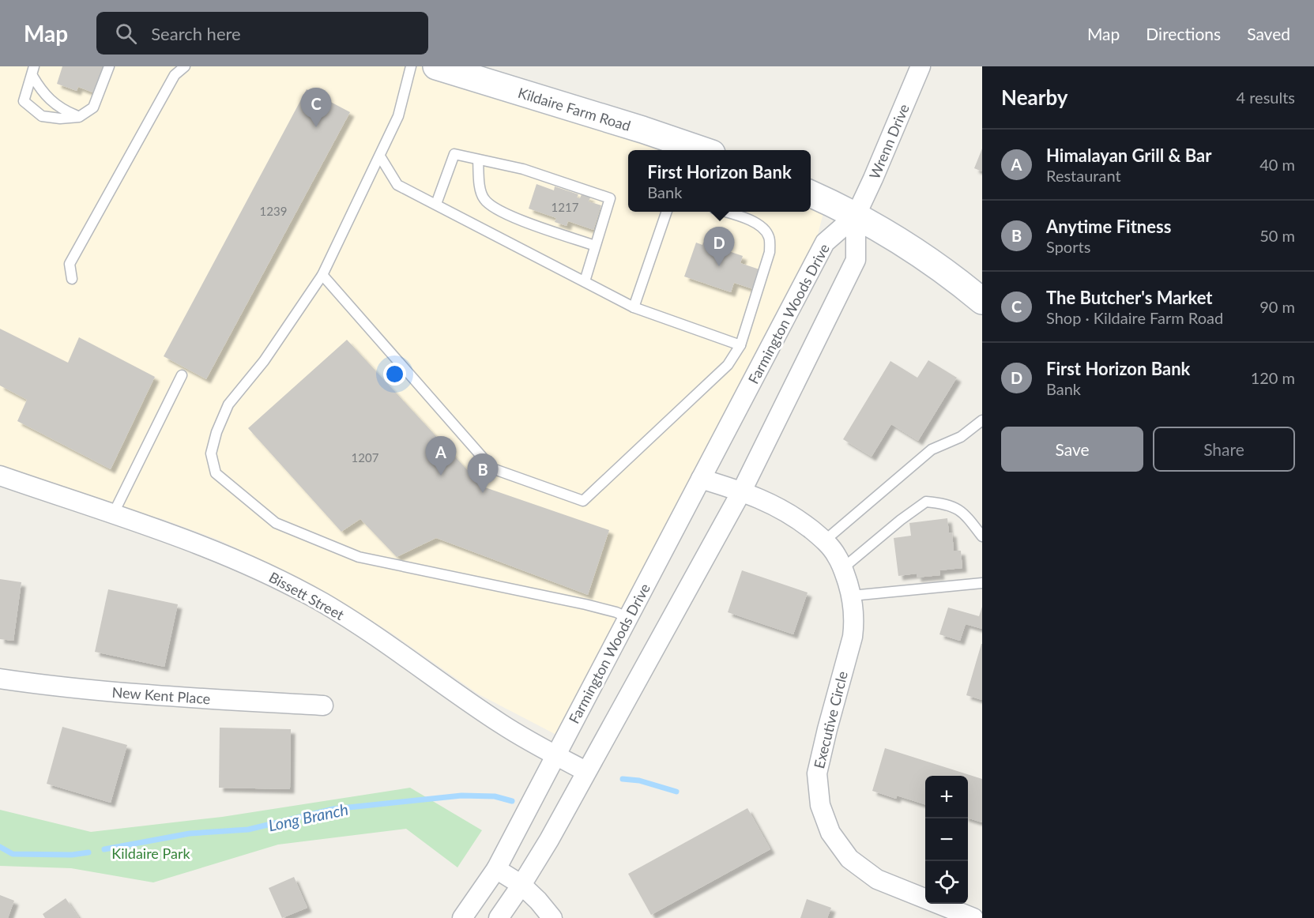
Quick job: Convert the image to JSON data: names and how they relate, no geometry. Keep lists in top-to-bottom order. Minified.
{"streets":{"main road":["Kildaire Farm Road"],"street":["Wrenn Drive","Farmington Woods Drive","Bissett Street","New Kent Place","Executive Circle"]},"crossings":[["Wrenn Drive","Farmington Woods Drive"],["Farmington Woods Drive","Bissett Street"],["Farmington Woods Drive","Executive Circle"]],"water":["Long Branch"],"parks":["Kildaire Park"],"house_numbers":["1217","1239","1207"],"page":{"header":"Map","search":"Search here","nav":["Map","Directions","Saved"],"heading":["Nearby","4 results"],"pins":["C","D","A","B"],"list":[{"mark":"A","name":"Himalayan Grill & Bar","note":"Restaurant","value":"40 m"},{"mark":"B","name":"Anytime Fitness","note":"Sports","value":"50 m"},{"mark":"C","name":"The Butcher's Market","note":"Shop · Kildaire Farm Road","value":"90 m"},{"mark":"D","name":"First Horizon Bank","note":"Bank","value":"120 m"}],"popup":["First Horizon Bank","Bank"],"buttons":["Save","Share"],"map_buttons":["+","−"]}}
